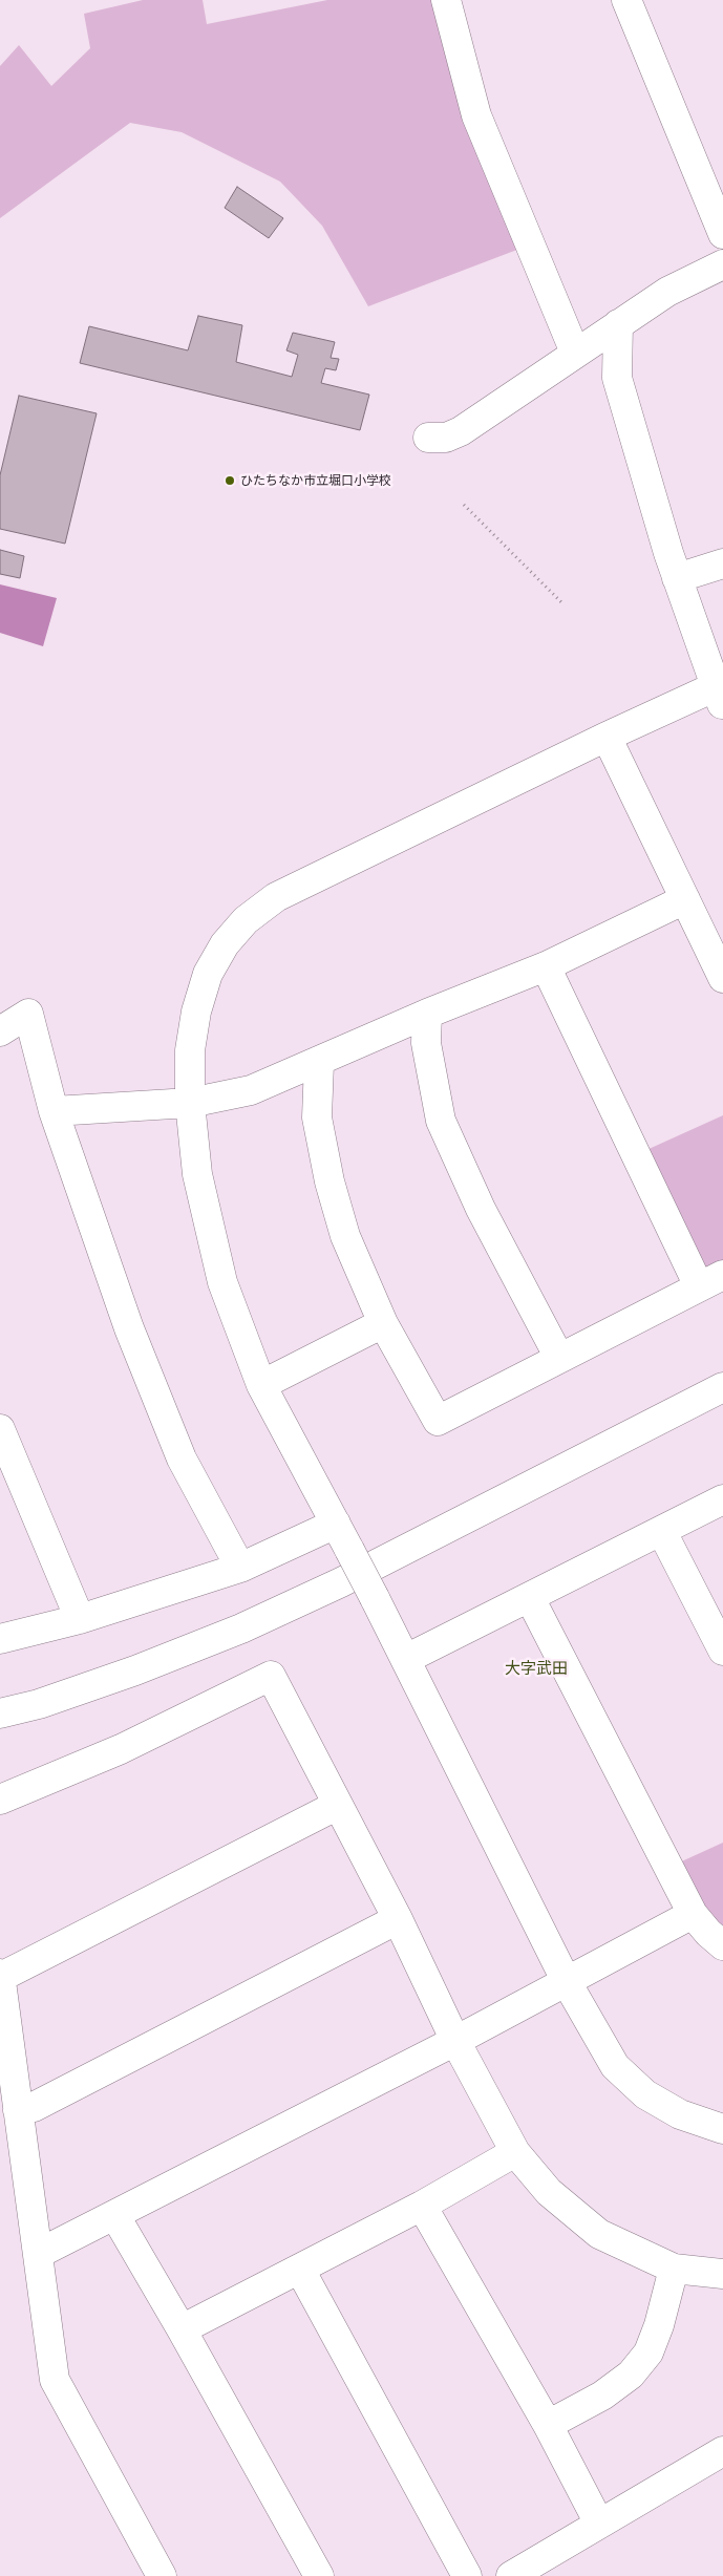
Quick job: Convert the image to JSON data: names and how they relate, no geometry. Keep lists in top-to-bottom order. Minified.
{"districts":["大字武田"],"places":["ひたちなか市立堀口小学校"]}
